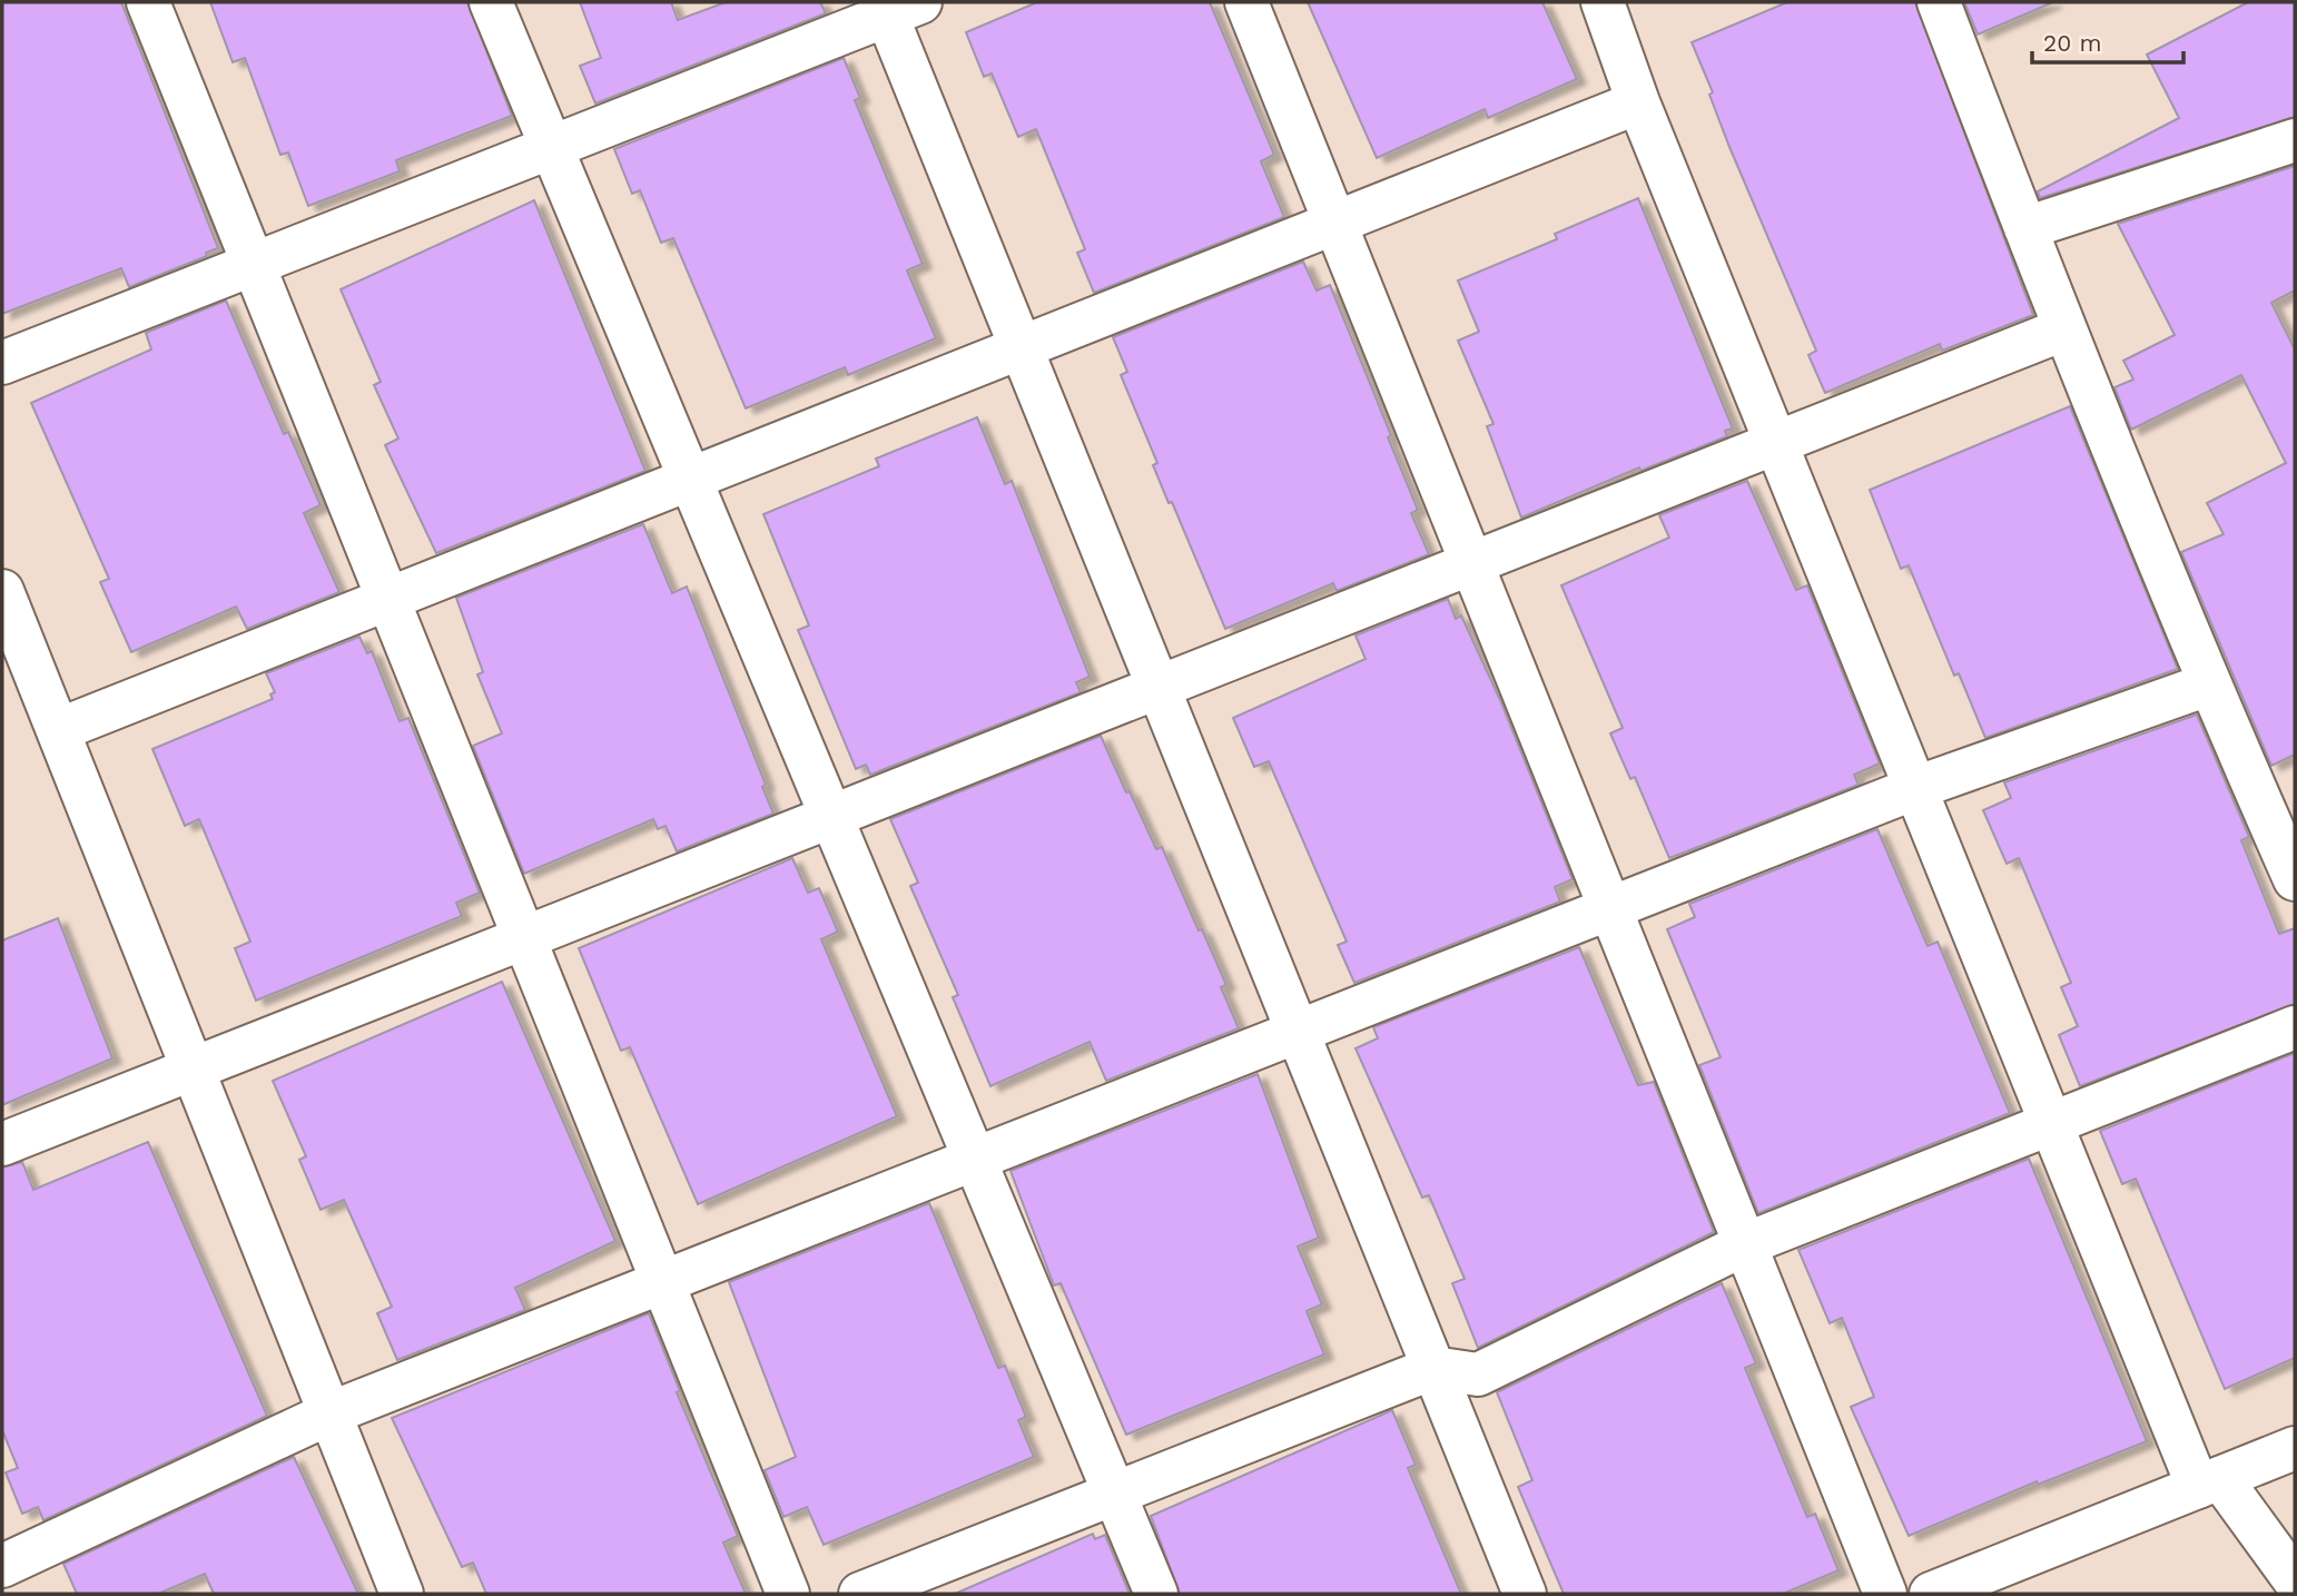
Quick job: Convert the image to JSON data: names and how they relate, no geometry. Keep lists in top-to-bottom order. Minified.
{"scale_bar":"20 m"}
